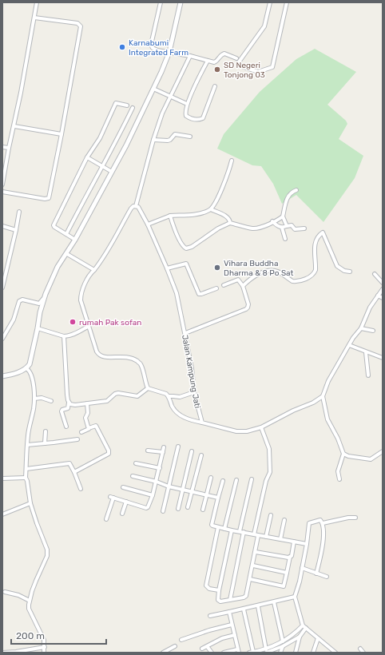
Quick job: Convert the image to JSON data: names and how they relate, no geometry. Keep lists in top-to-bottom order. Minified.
{"streets":{"street":["Jalan Kampung Jati"]},"places":["Karnabumi Integrated Farm","SD Negeri Tonjong 03","Vihara Buddha Dharma & 8 Po Sat","rumah Pak sofan"],"scale_bar":"200 m"}
